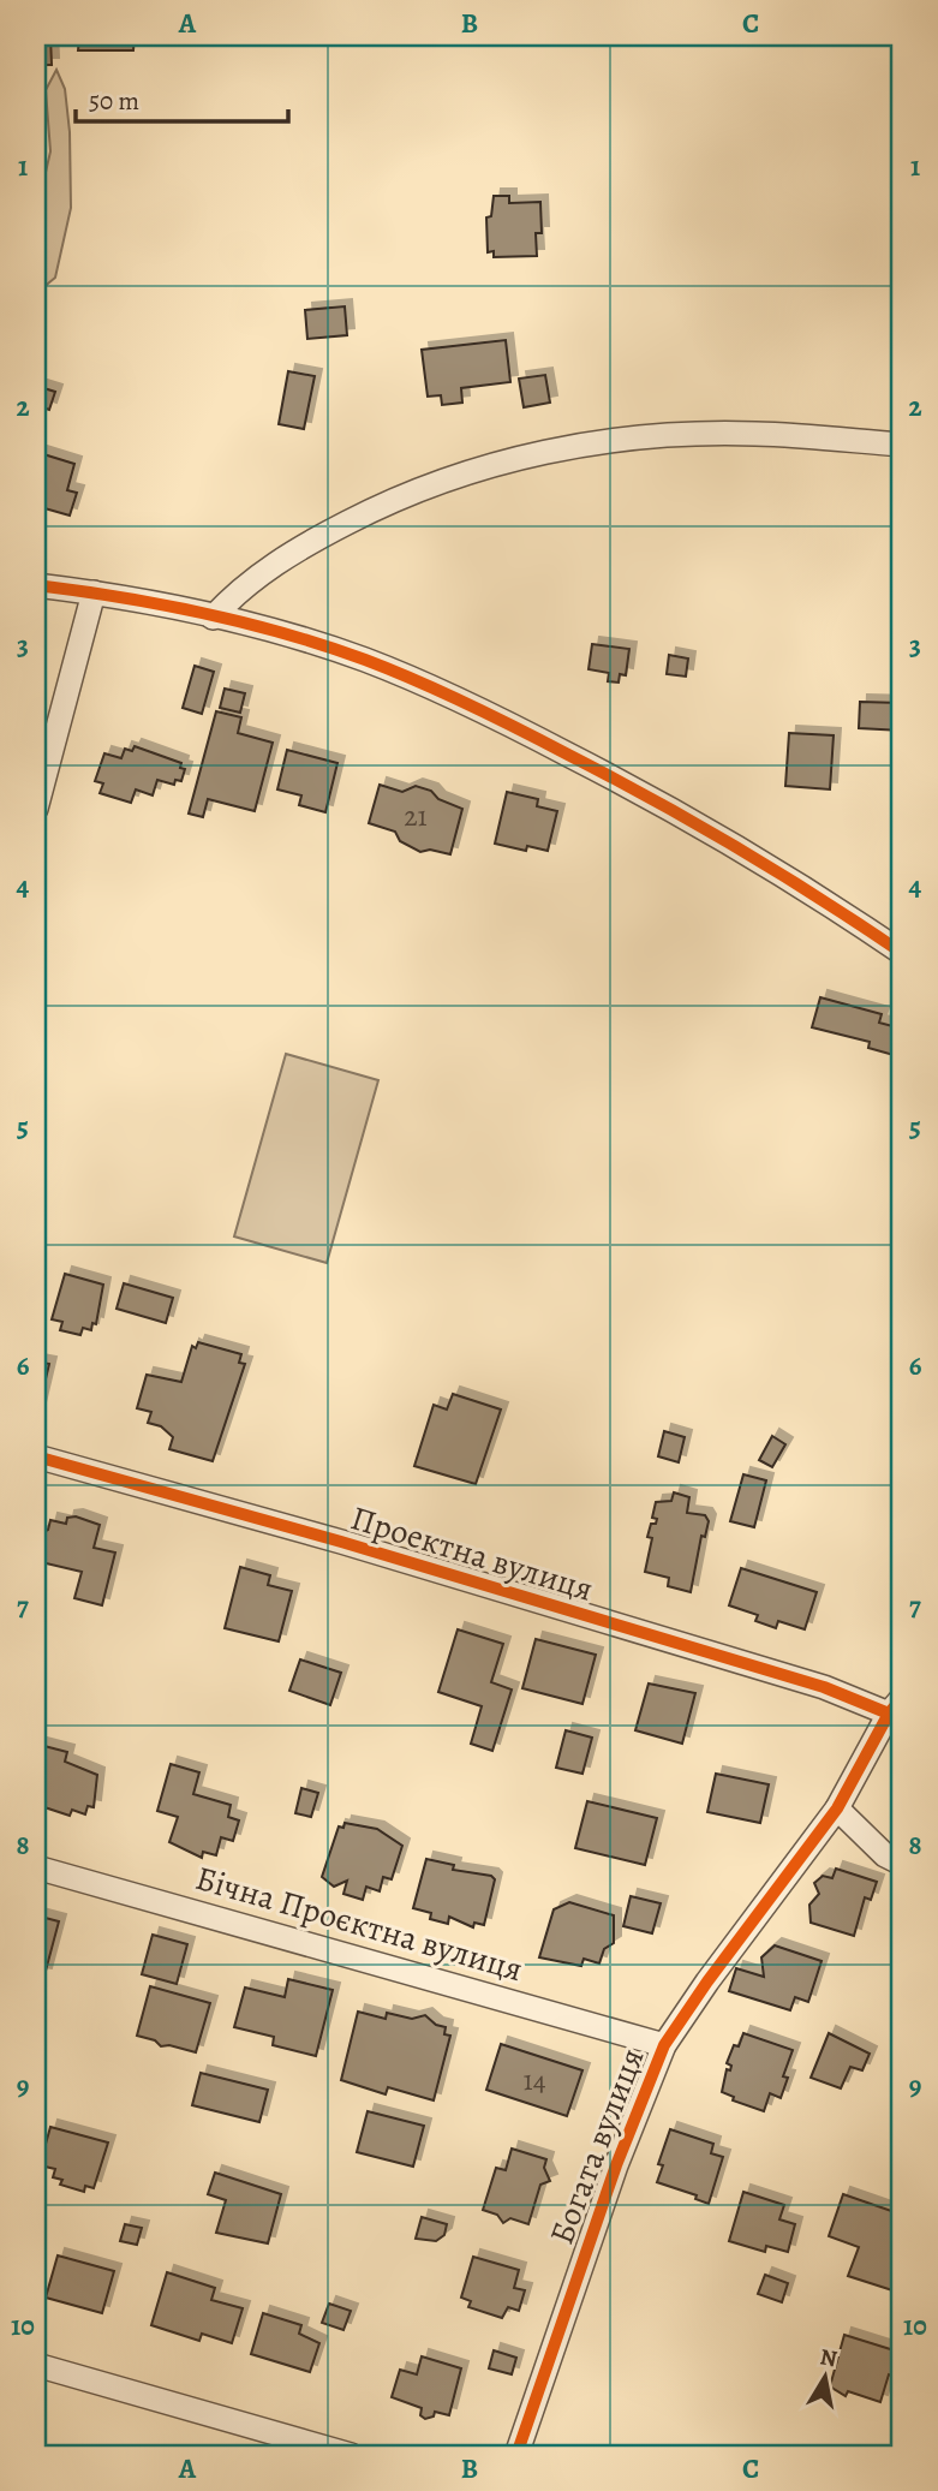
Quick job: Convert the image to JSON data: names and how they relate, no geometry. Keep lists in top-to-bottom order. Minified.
{"streets":{"street":["Проектна вулиця","Бічна Проєктна вулиця","Богата вулиця"]},"crossings":[["Проектна вулиця","Богата вулиця"],["Бічна Проєктна вулиця","Богата вулиця"]],"house_numbers":["21","14"],"scale_bar":"50 m","north":"top","grid":{"columns":["A","B","C"],"rows":["1","2","3","4","5","6","7","8","9","10"]}}
